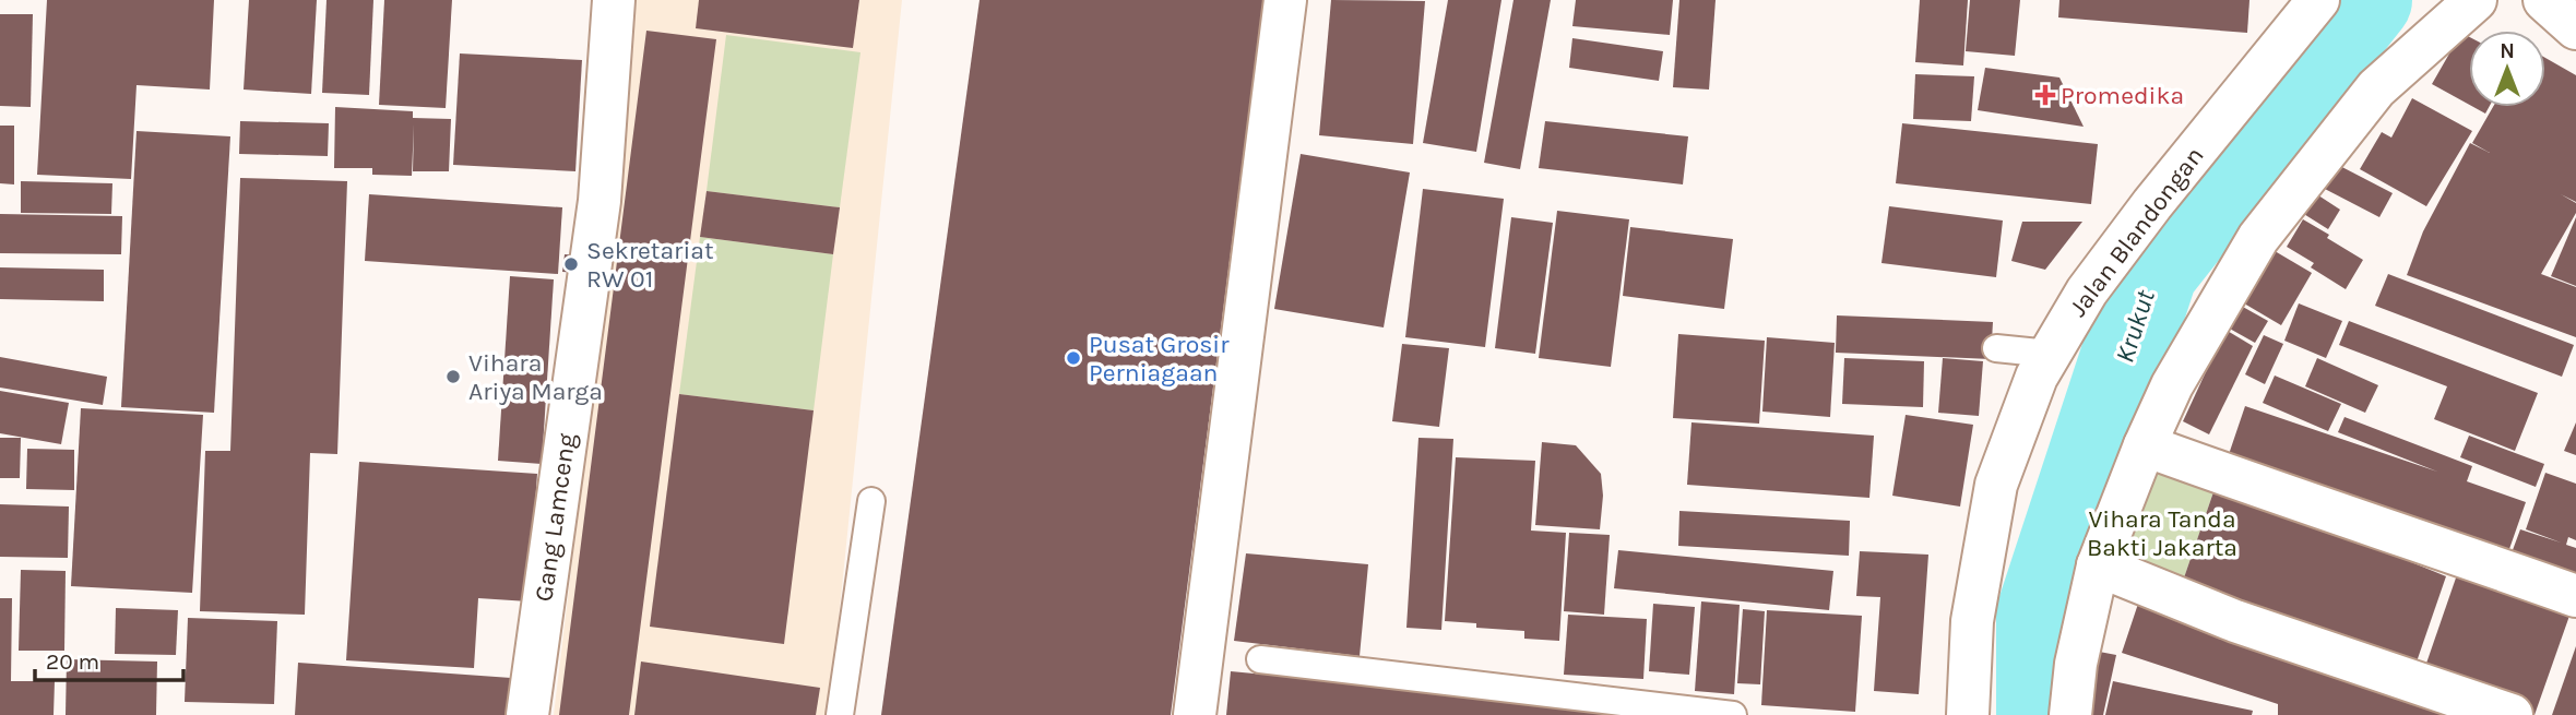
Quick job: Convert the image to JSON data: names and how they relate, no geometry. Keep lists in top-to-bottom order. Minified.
{"streets":{"street":["Jalan Blandongan","Gang Lamceng"]},"water":["Krukut"],"parks":["Vihara Tanda Bakti Jakarta"],"places":{"health":["Promedika"],"other":["Sekretariat RW 01","Pusat Grosir Perniagaan","Vihara Ariya Marga"]},"scale_bar":"20 m","north":"top"}
